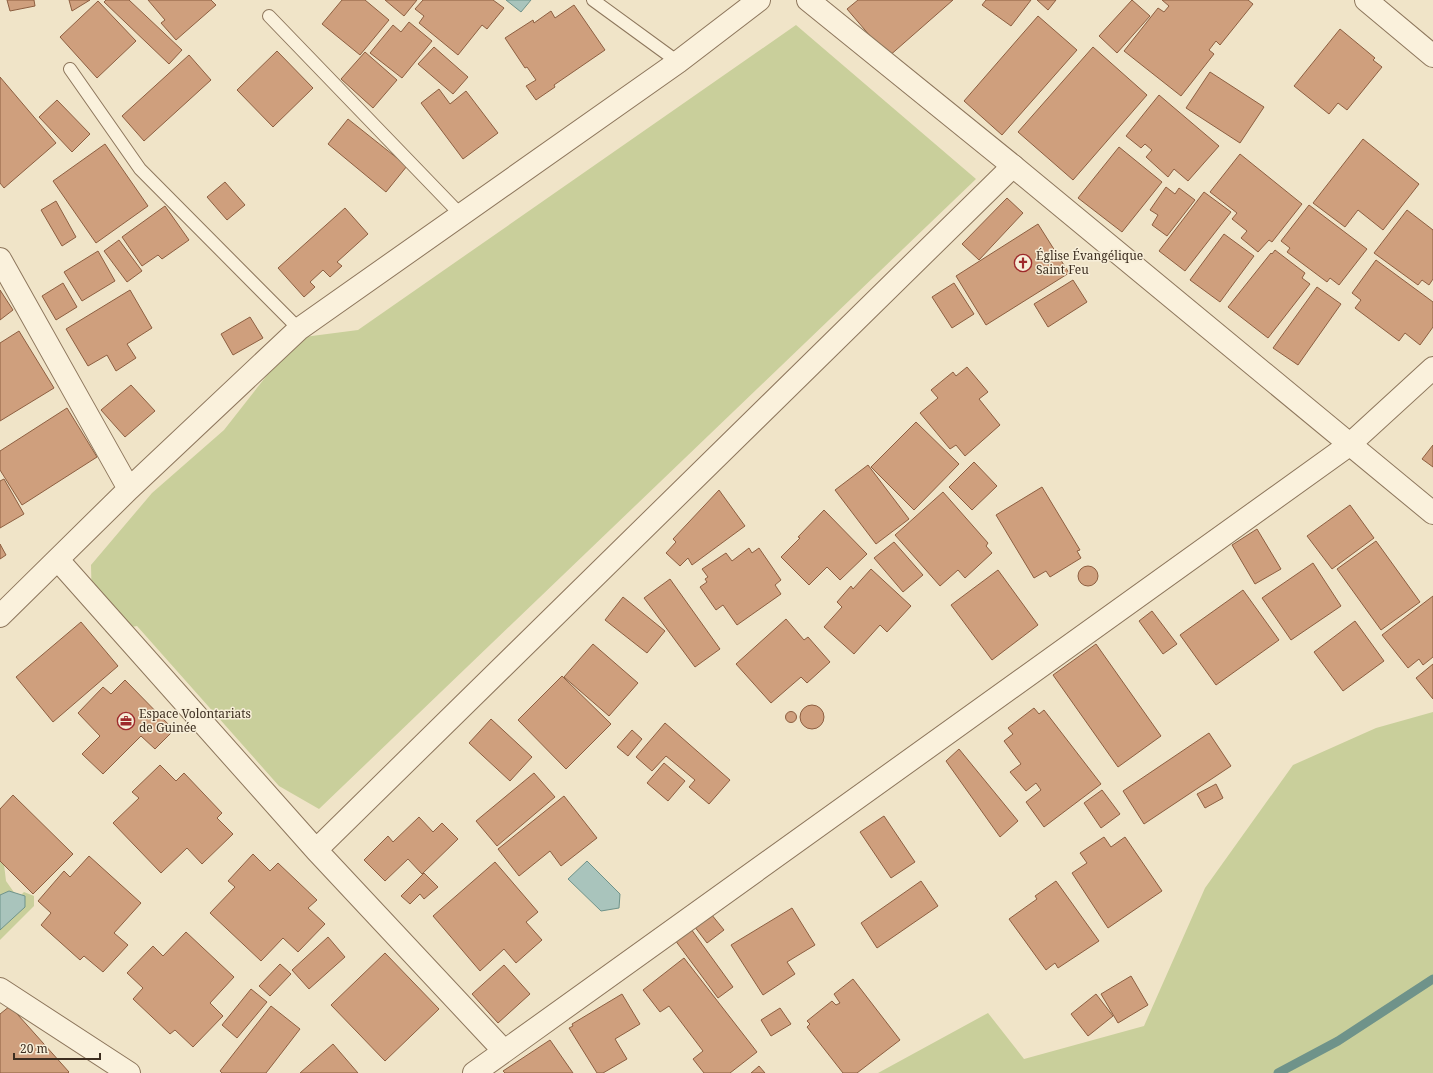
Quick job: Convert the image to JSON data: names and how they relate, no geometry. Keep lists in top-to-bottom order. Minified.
{"places":{"church":["Église Évangélique Saint Feu"],"office":["Espace Volontariats de Guinée"]},"scale_bar":"20 m"}
